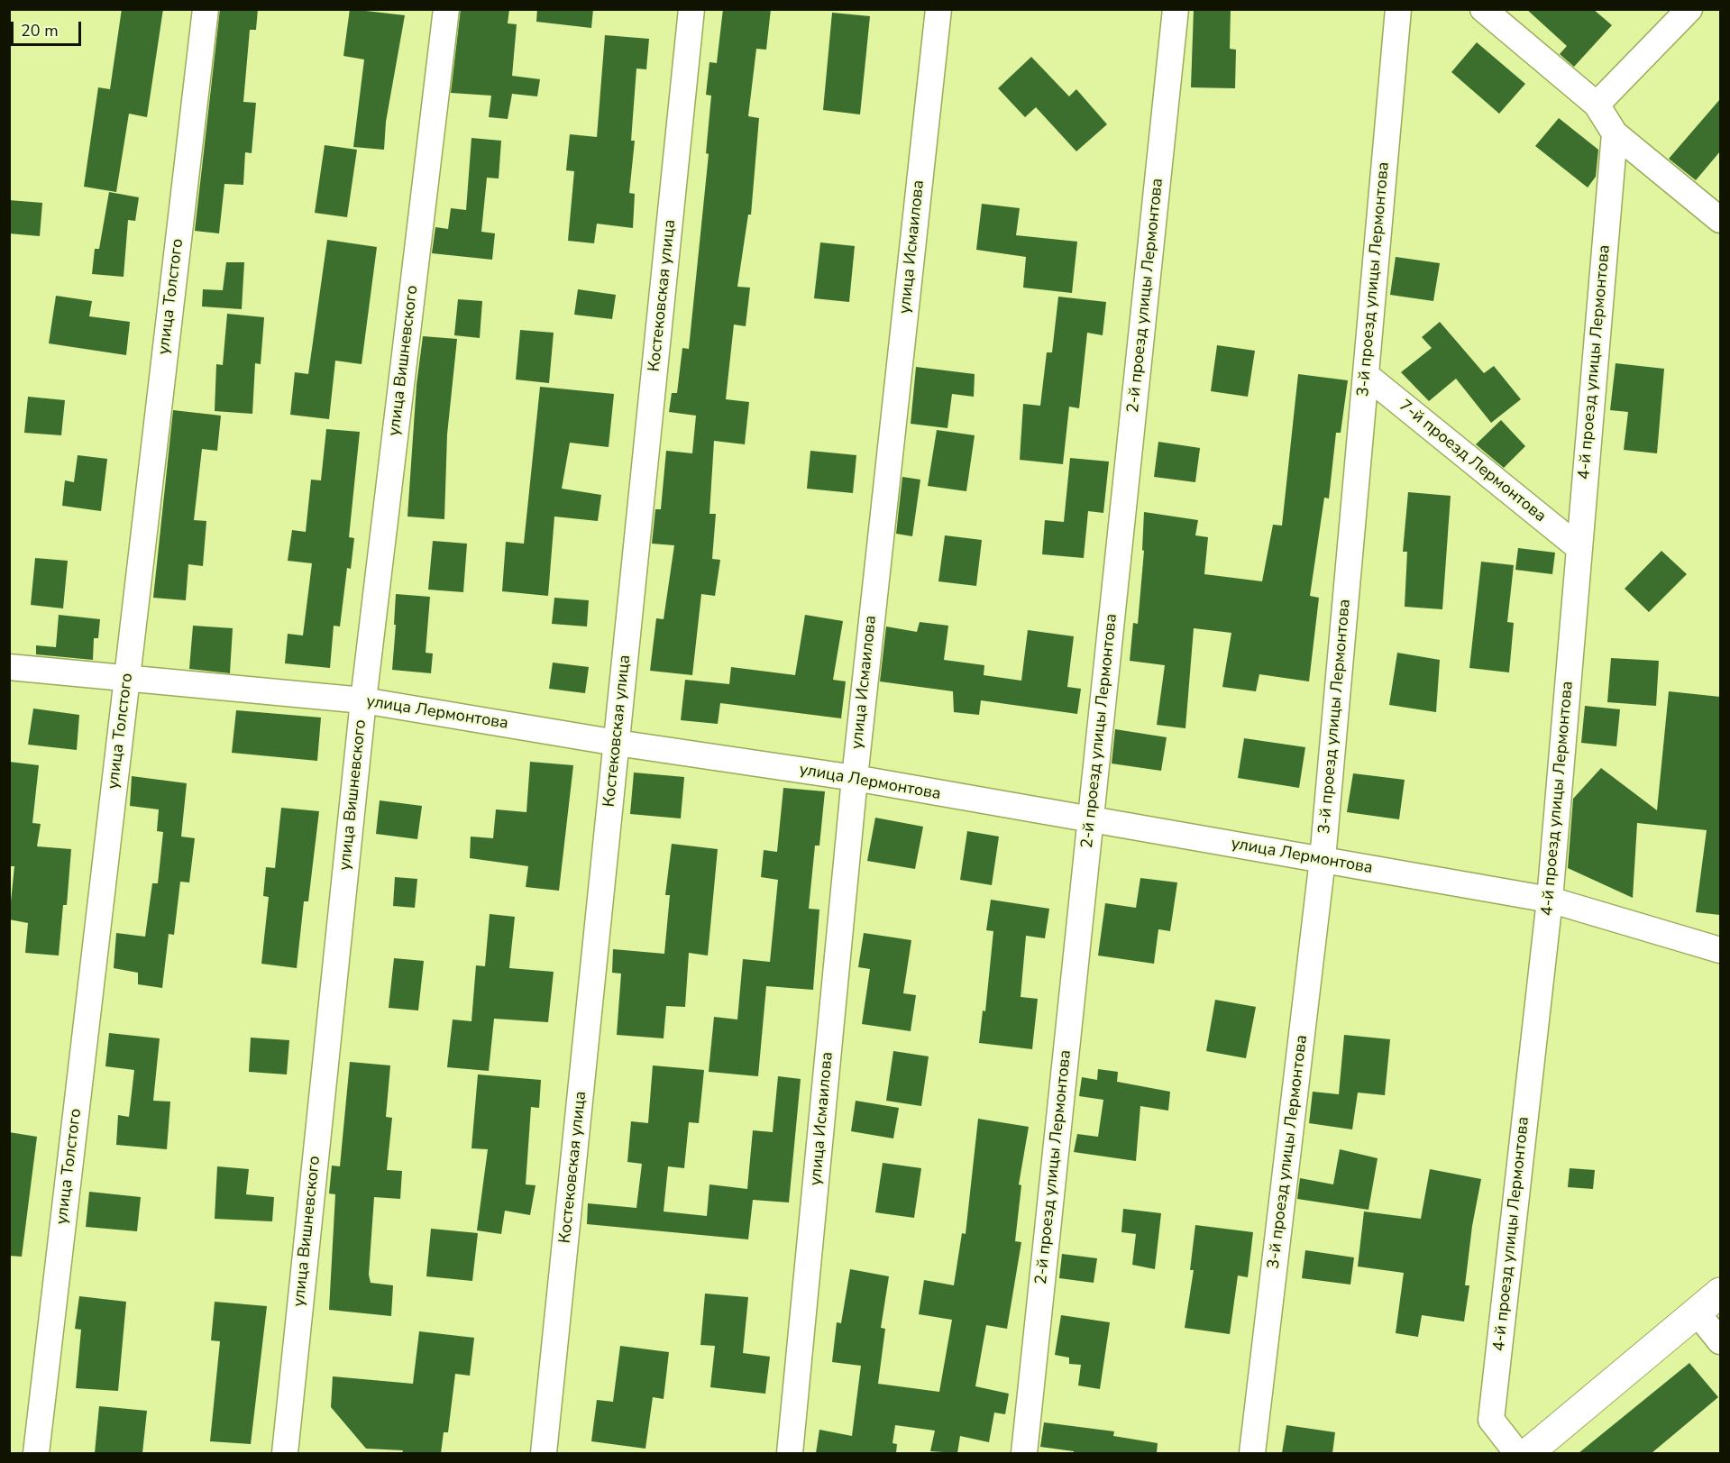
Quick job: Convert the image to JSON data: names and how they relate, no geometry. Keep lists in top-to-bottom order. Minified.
{"streets":{"street":["улица Исмаилова","3-й проезд улицы Лермонтова","Костековская улица","2-й проезд улицы Лермонтова","улица Толстого","улица Вишневского","4-й проезд улицы Лермонтова","7-й проезд Лермонтова","улица Лермонтова"]},"crossings":[["улица Исмаилова","улица Лермонтова"],["3-й проезд улицы Лермонтова","7-й проезд Лермонтова"],["3-й проезд улицы Лермонтова","улица Лермонтова"],["Костековская улица","улица Лермонтова"],["2-й проезд улицы Лермонтова","улица Лермонтова"],["улица Толстого","улица Лермонтова"],["улица Вишневского","улица Лермонтова"],["4-й проезд улицы Лермонтова","7-й проезд Лермонтова"],["4-й проезд улицы Лермонтова","улица Лермонтова"]],"scale_bar":"20 m"}
